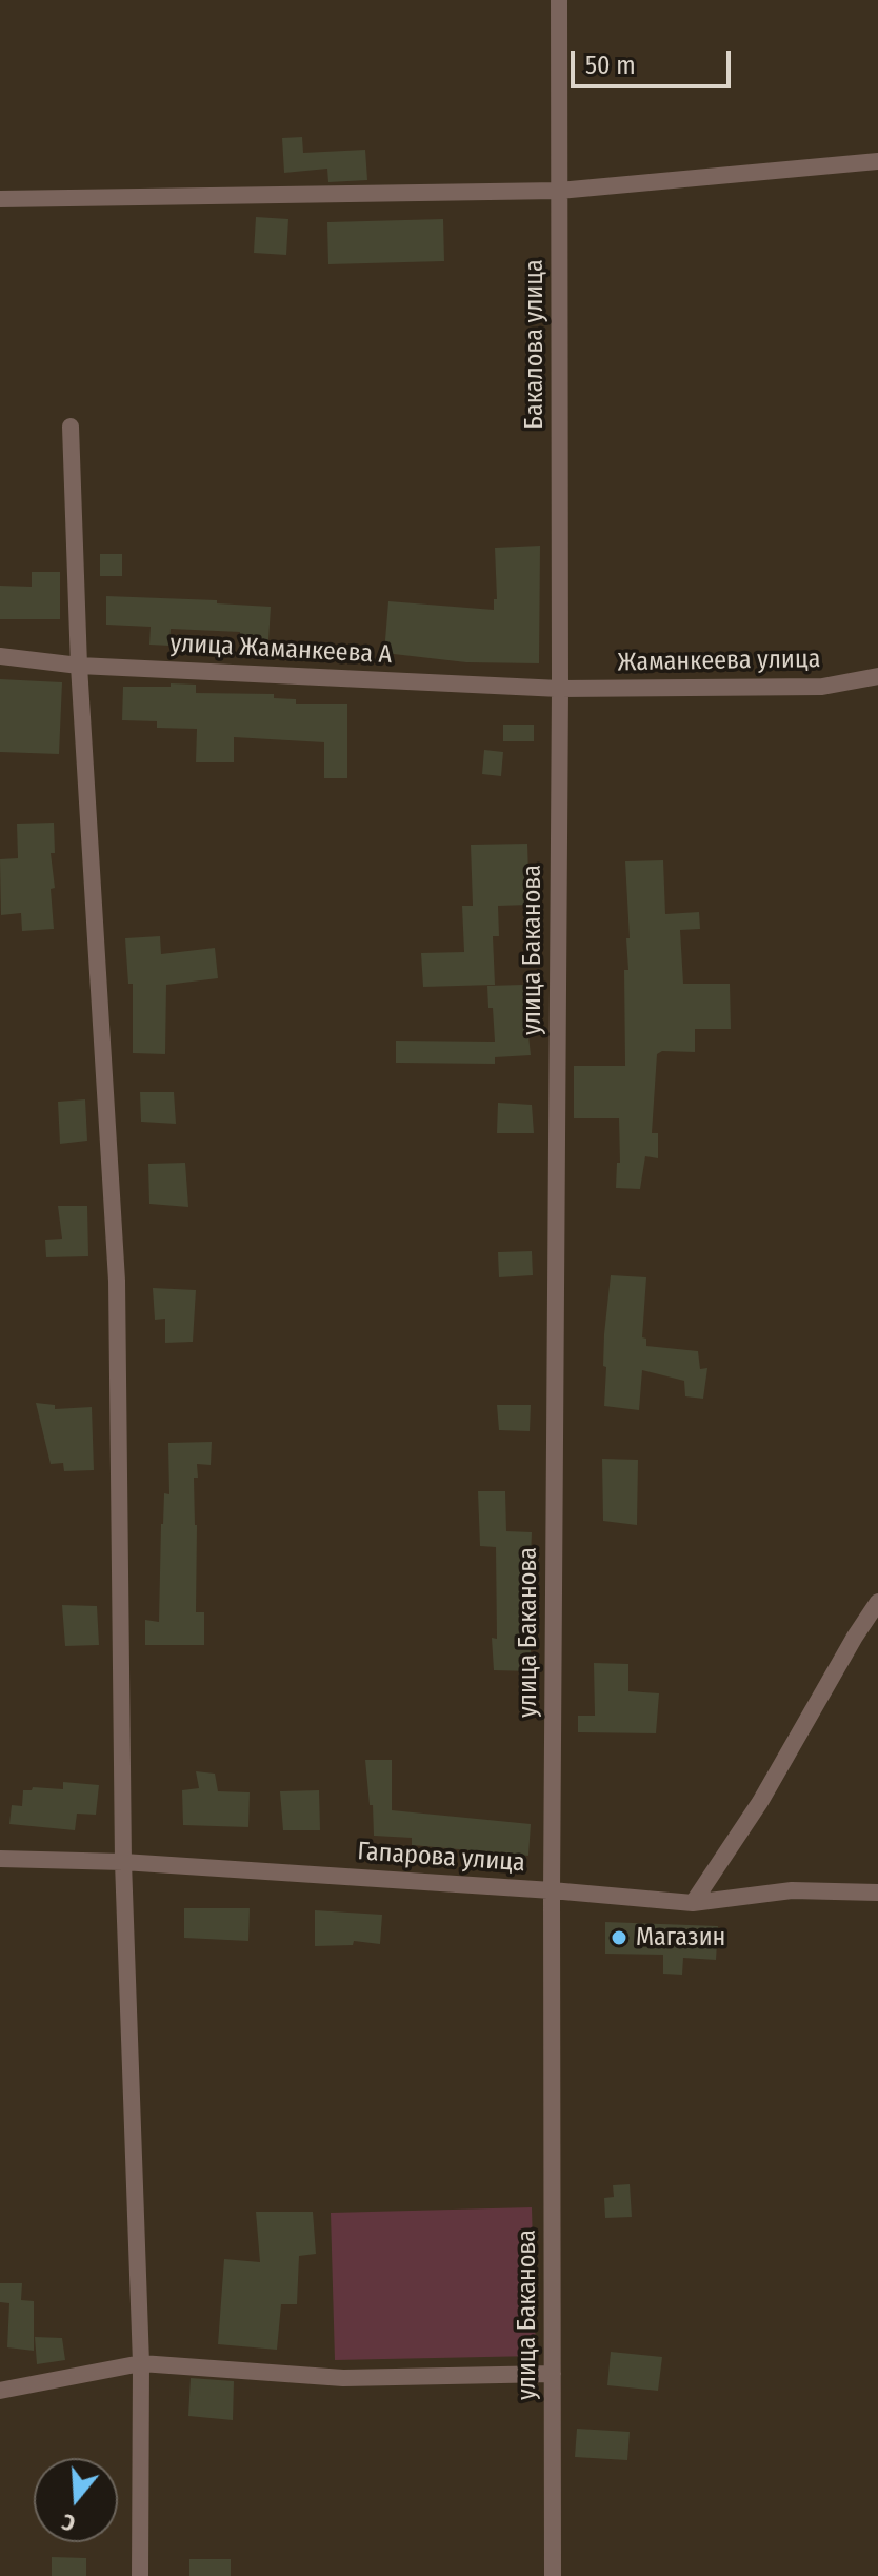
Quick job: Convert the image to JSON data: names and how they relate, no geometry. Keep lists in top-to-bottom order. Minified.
{"streets":{"street":["Бакалова улица","улица Жаманкеева А","Жаманкеева улица","улица Баканова","Гапарова улица"]},"crossings":[["Бакалова улица","улица Жаманкеева А"],["Бакалова улица","Жаманкеева улица"],["Бакалова улица","улица Баканова"],["улица Жаманкеева А","Жаманкеева улица"],["улица Жаманкеева А","улица Баканова"],["Жаманкеева улица","улица Баканова"],["улица Баканова","Гапарова улица"]],"places":["Магазин"],"scale_bar":"50 m","north":"bottom"}
